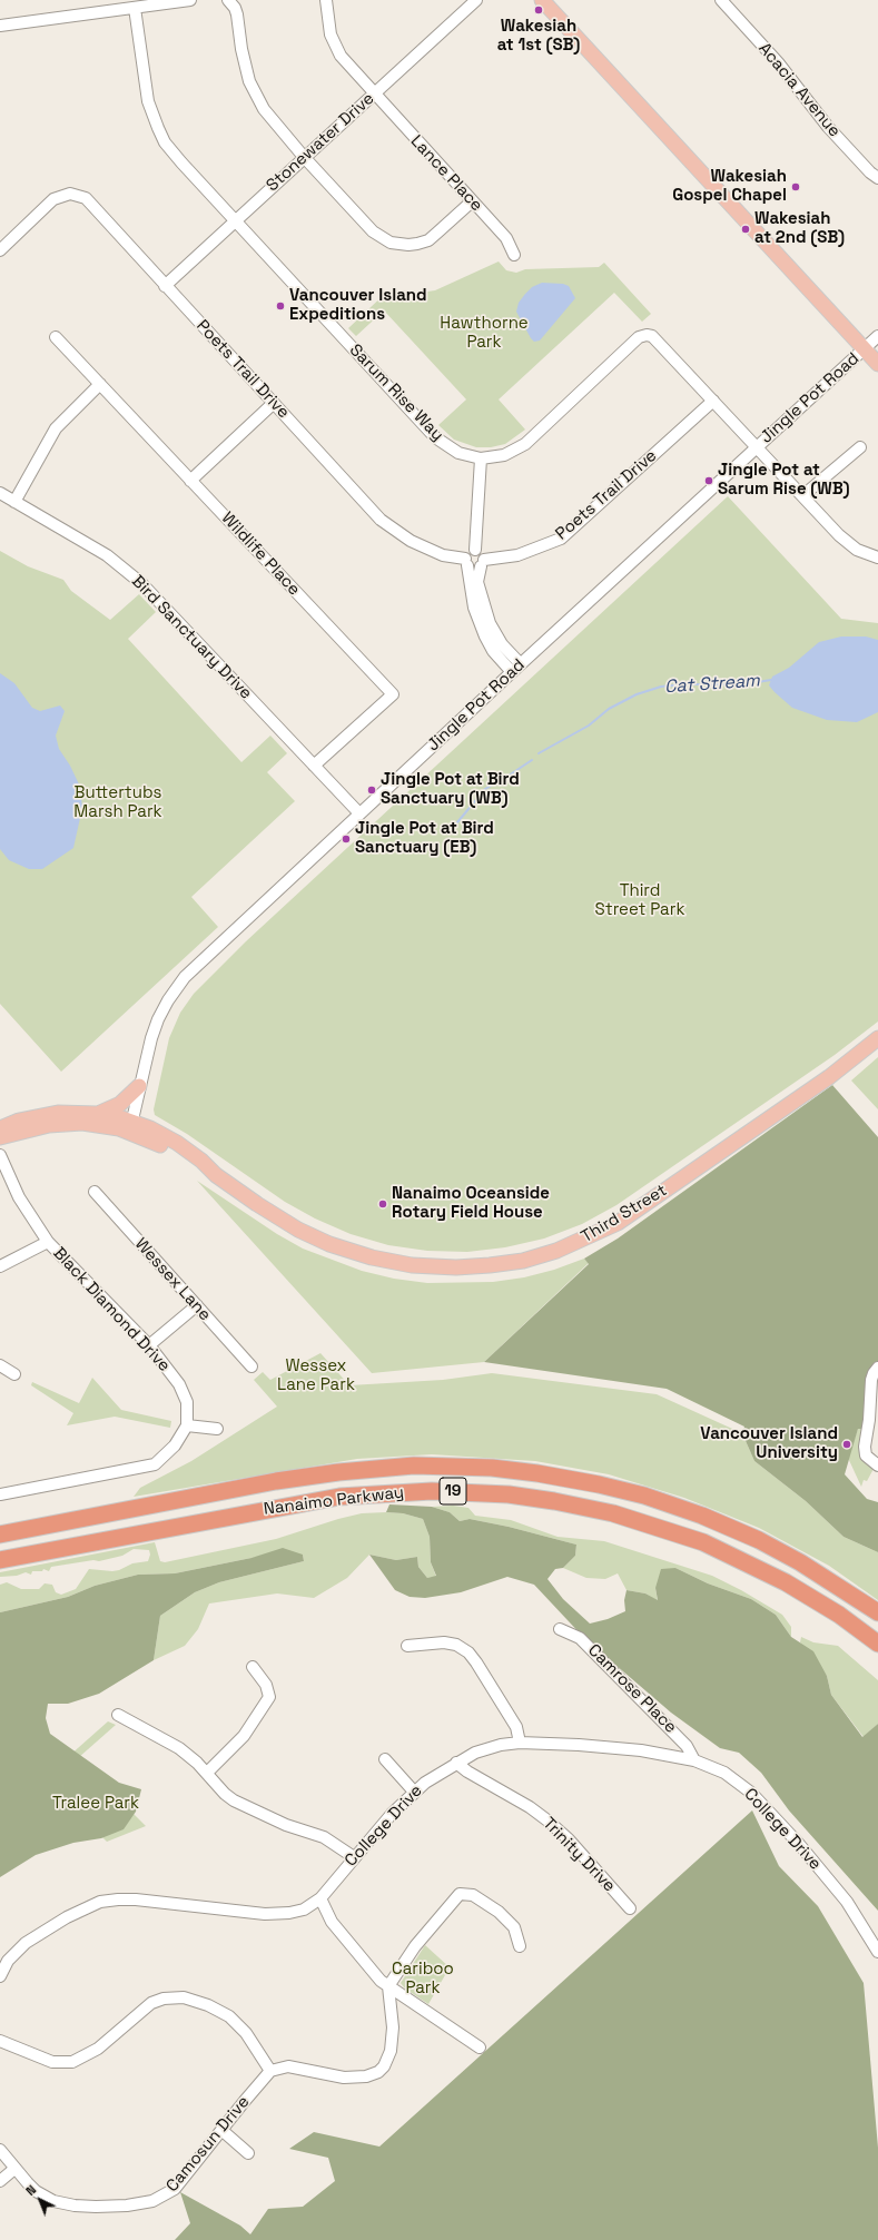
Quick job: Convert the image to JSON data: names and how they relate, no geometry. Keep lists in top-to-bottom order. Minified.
{"streets":{"highway":["19","Nanaimo Parkway"],"main road":["Third Street"],"street":["Acacia Avenue","Stonewater Drive","Lance Place","Poets Trail Drive","Sarum Rise Way","Jingle Pot Road","Wildlife Place","Bird Sanctuary Drive","Wessex Lane","Black Diamond Drive","Camrose Place","College Drive","Trinity Drive","Camosun Drive"]},"crossings":[["Stonewater Drive","Lance Place"],["Stonewater Drive","Poets Trail Drive"],["Stonewater Drive","Sarum Rise Way"],["Poets Trail Drive","Sarum Rise Way"],["Sarum Rise Way","Jingle Pot Road"],["Jingle Pot Road","Bird Sanctuary Drive"],["Jingle Pot Road","Third Street"],["Wildlife Place","Bird Sanctuary Drive"],["Camrose Place","College Drive"],["College Drive","Trinity Drive"]],"water":["Cat Stream"],"parks":["Hawthorne Park","Buttertubs Marsh Park","Third Street Park","Wessex Lane Park","Tralee Park","Cariboo Park"],"places":["Wakesiah at 1st (SB)","Wakesiah Gospel Chapel","Wakesiah at 2nd (SB)","Vancouver Island Expeditions","Jingle Pot at Sarum Rise (WB)","Jingle Pot at Bird Sanctuary (WB)","Jingle Pot at Bird Sanctuary (EB)","Nanaimo Oceanside Rotary Field House","Vancouver Island University"],"north":"top left"}
